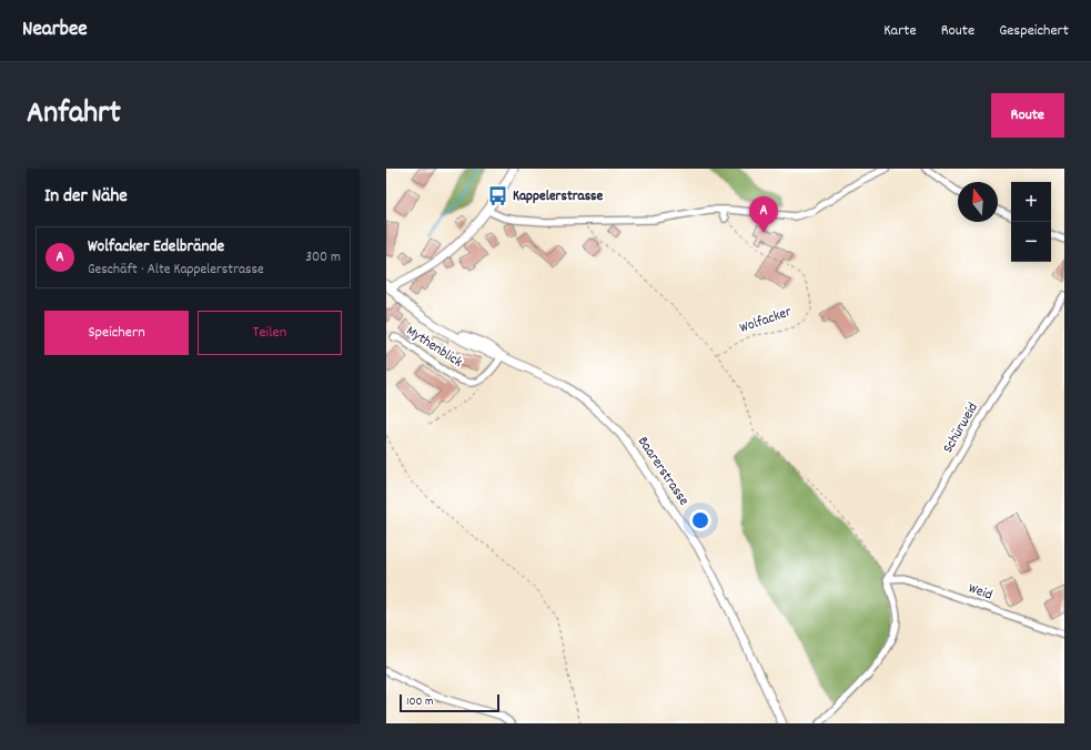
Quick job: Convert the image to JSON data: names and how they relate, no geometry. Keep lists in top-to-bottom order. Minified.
{"streets":{"street":["Mythenblick","Schürweid","Baarerstrasse","Weid"],"path":["Wolfacker"]},"crossings":[["Mythenblick","Baarerstrasse"],["Schürweid","Weid"]],"places":{"bus stop":["Kappelerstrasse"]},"scale_bar":"100 m","north":"top","page":{"header":"Nearbee","nav":["Karte","Route","Gespeichert"],"title":"Anfahrt","buttons":["Route",["Speichern","Teilen"]],"heading":"In der Nähe","map_buttons":["+","−"],"pins":"A","list":[{"mark":"A","name":"Wolfacker Edelbrände","note":"Geschäft · Alte Kappelerstrasse","value":"300 m"}],"scale":"100 m"}}
